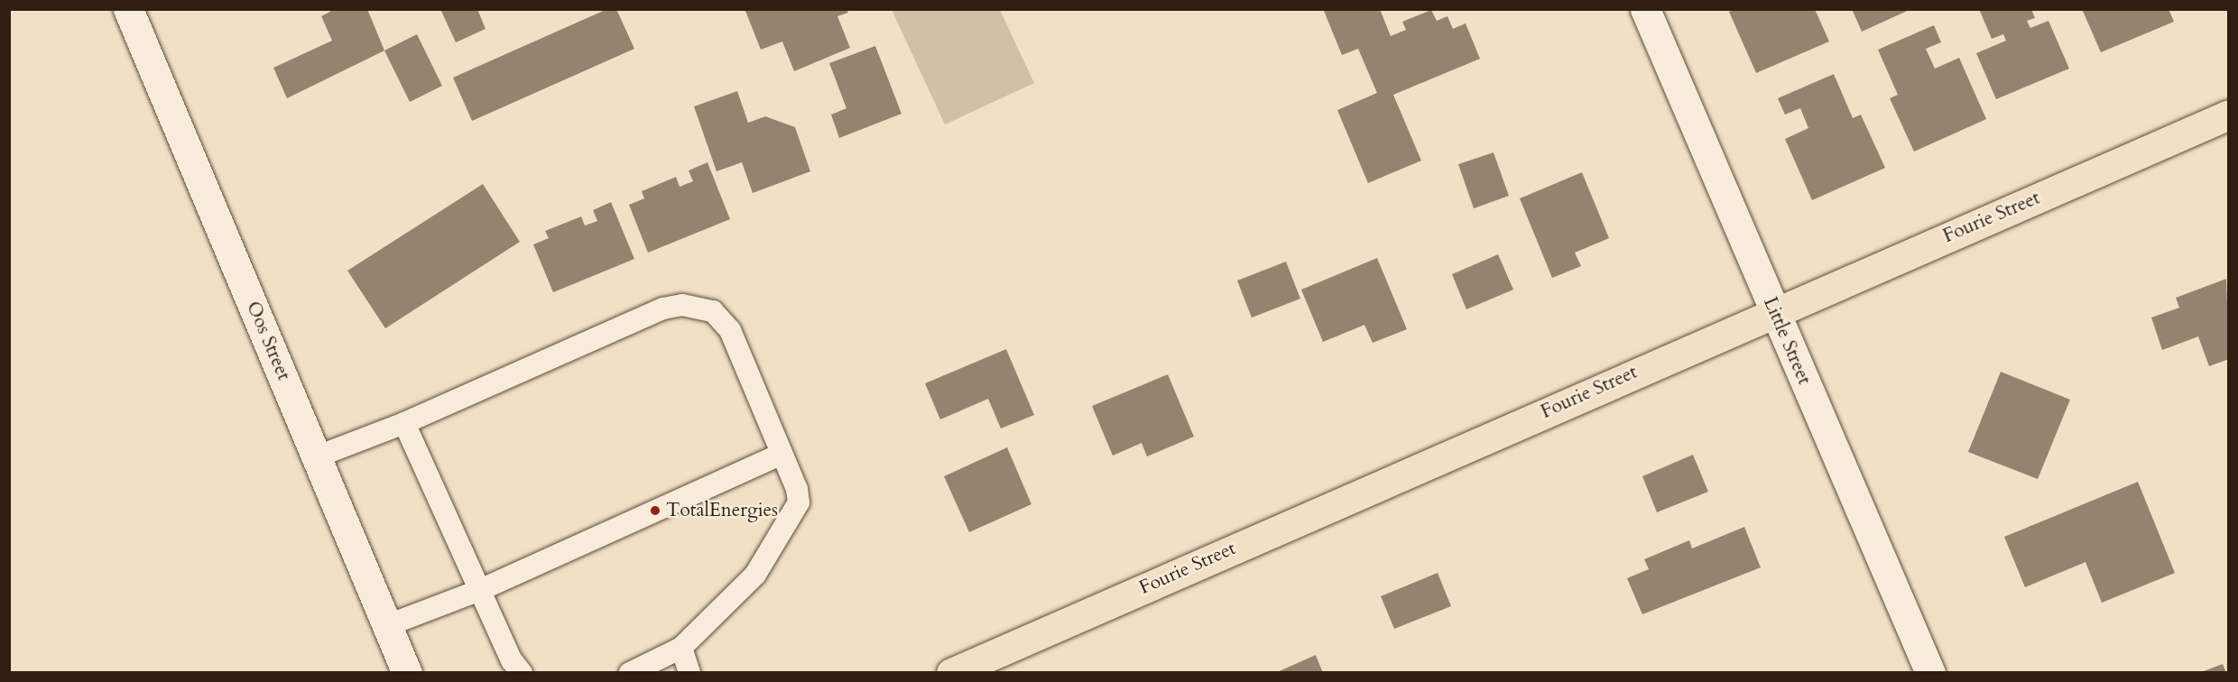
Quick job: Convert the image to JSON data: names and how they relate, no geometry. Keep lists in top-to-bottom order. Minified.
{"streets":{"highway":["Fourie Street"],"street":["Oos Street","Little Street"]},"crossings":[["Fourie Street","Little Street"]],"places":["TotalEnergies"]}
